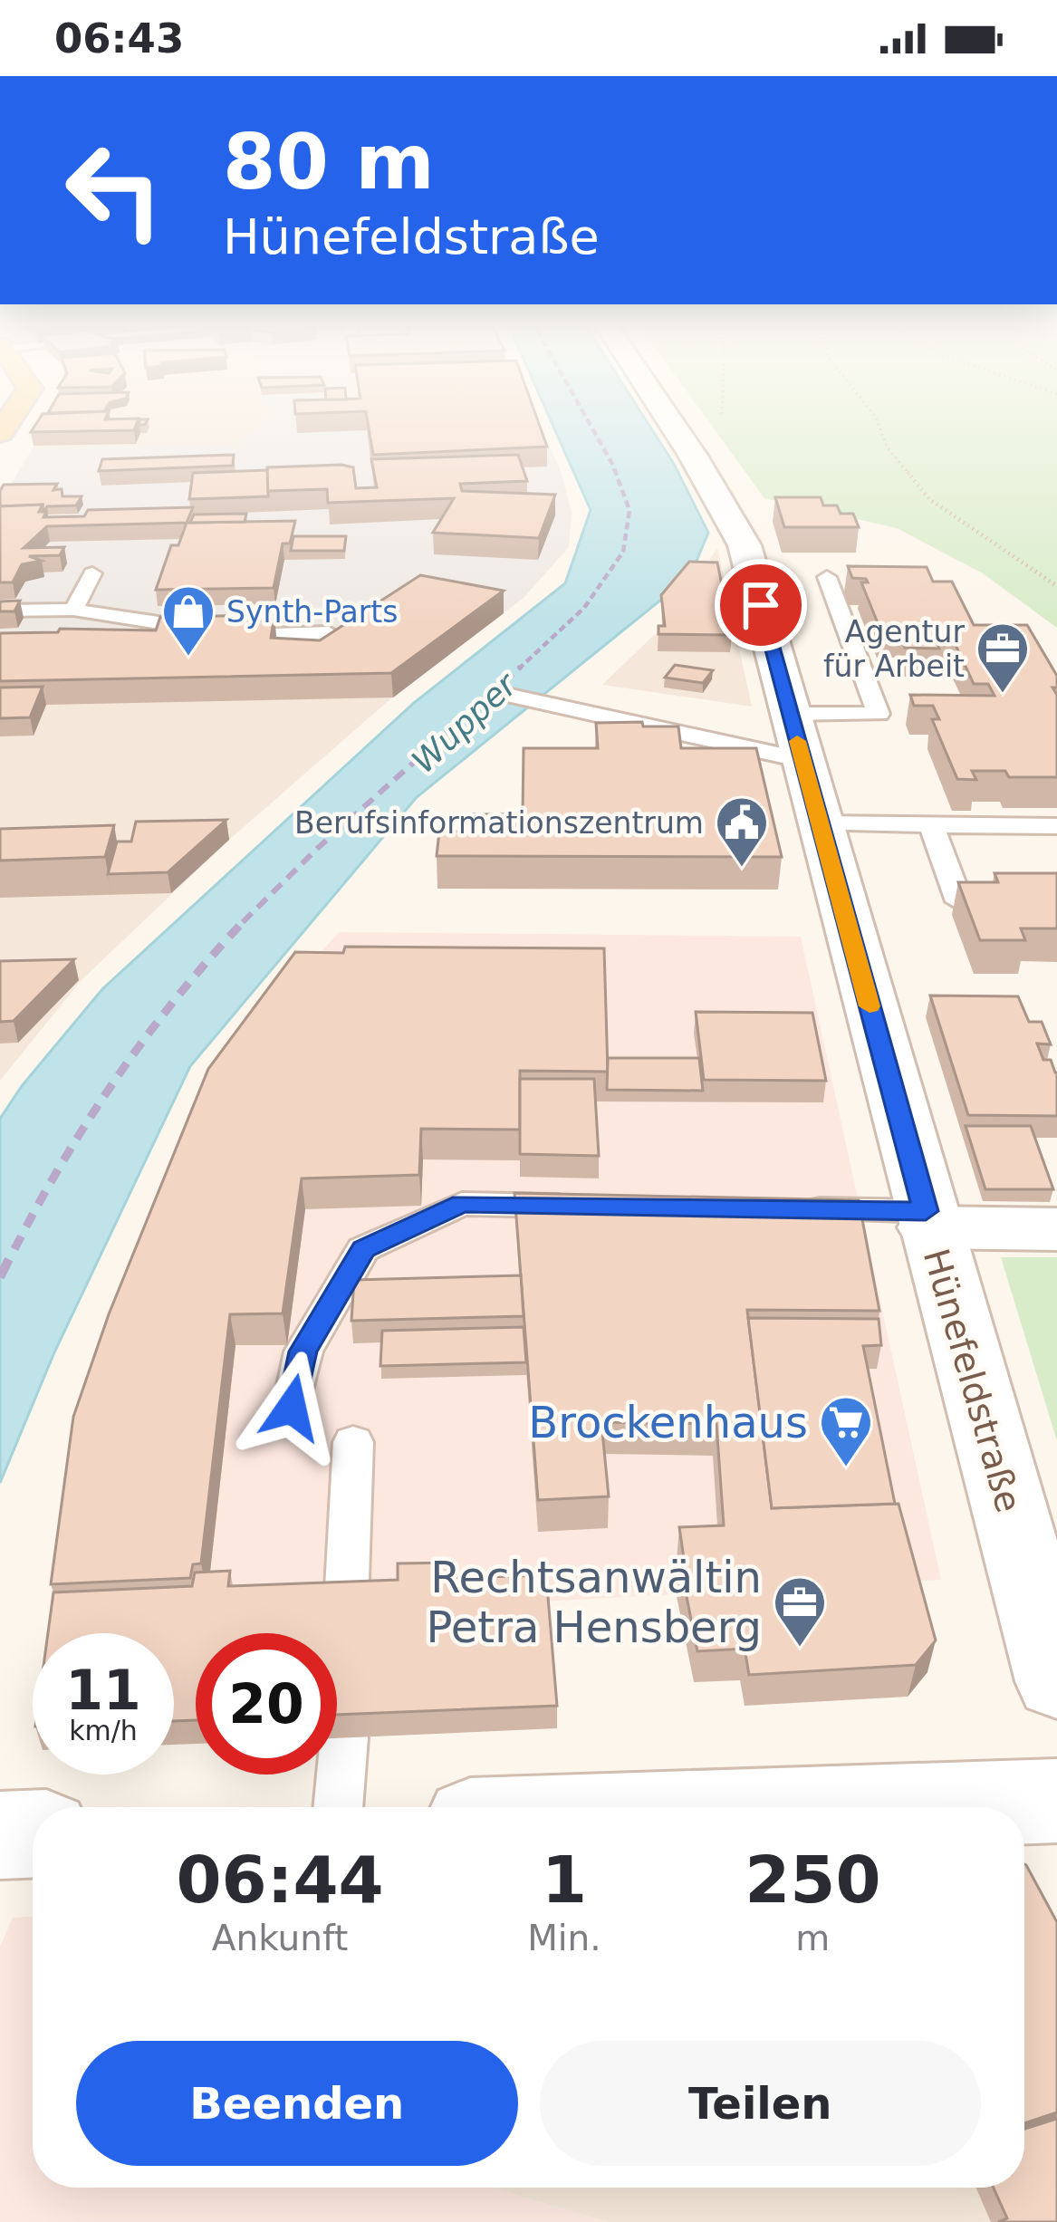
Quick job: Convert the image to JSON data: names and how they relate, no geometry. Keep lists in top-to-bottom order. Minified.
{"streets":{"street":["Hünefeldstraße"]},"water":["Wupper"],"places":{"shop":["Synth-Parts"],"office":["Agentur für Arbeit","Rechtsanwältin Petra Hensberg"],"public building":["Berufsinformationszentrum"],"supermarket":["Brockenhaus"]},"page":{"status":"06:43","turn":["80 m","Hünefeldstraße"],"speed":"11 km/h","limit":"20","eta":["06:44","Ankunft","1","Min.","250","m"],"buttons":["Beenden","Teilen"]}}
